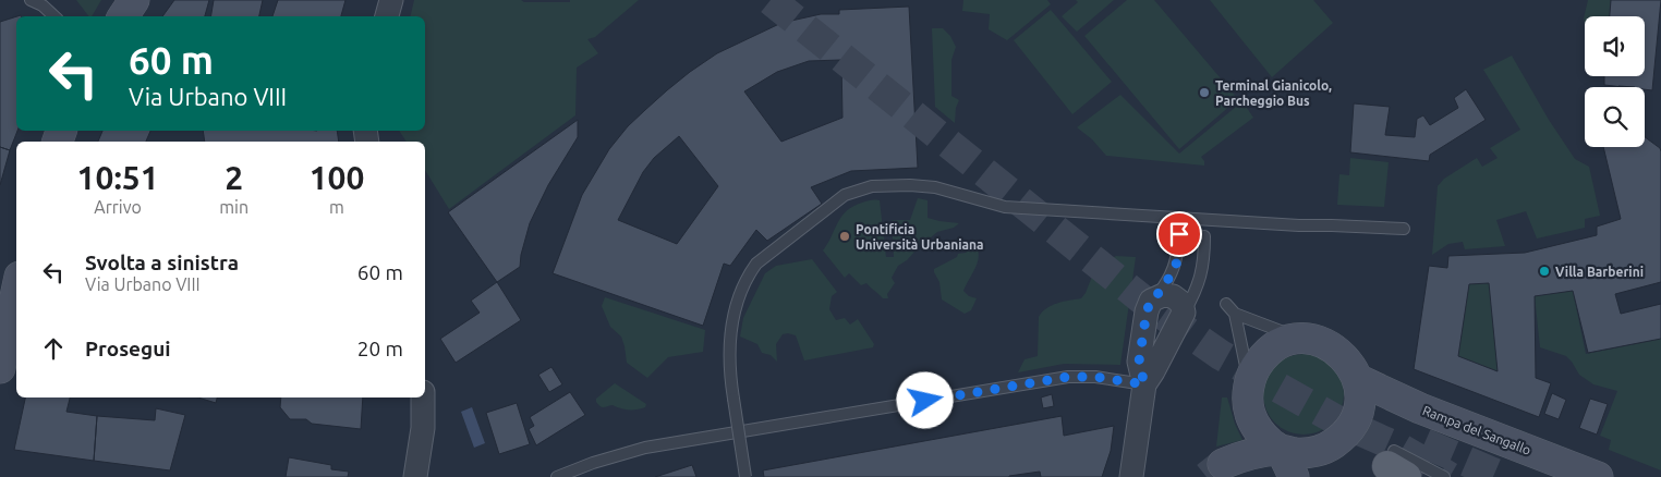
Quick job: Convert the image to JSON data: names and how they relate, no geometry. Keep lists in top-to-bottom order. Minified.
{"streets":{"street":["Rampa del Sangallo"]},"places":["Terminal Gianicolo, Parcheggio Bus","Pontificia Università Urbaniana","Villa Barberini"],"page":{"turn":["60 m","Via Urbano VIII"],"eta":["10:51","Arrivo","2","min","100","m"],"list":[{"name":"Svolta a sinistra","note":"Via Urbano VIII","value":"60 m"},{"name":"Prosegui","value":"20 m"}]}}
